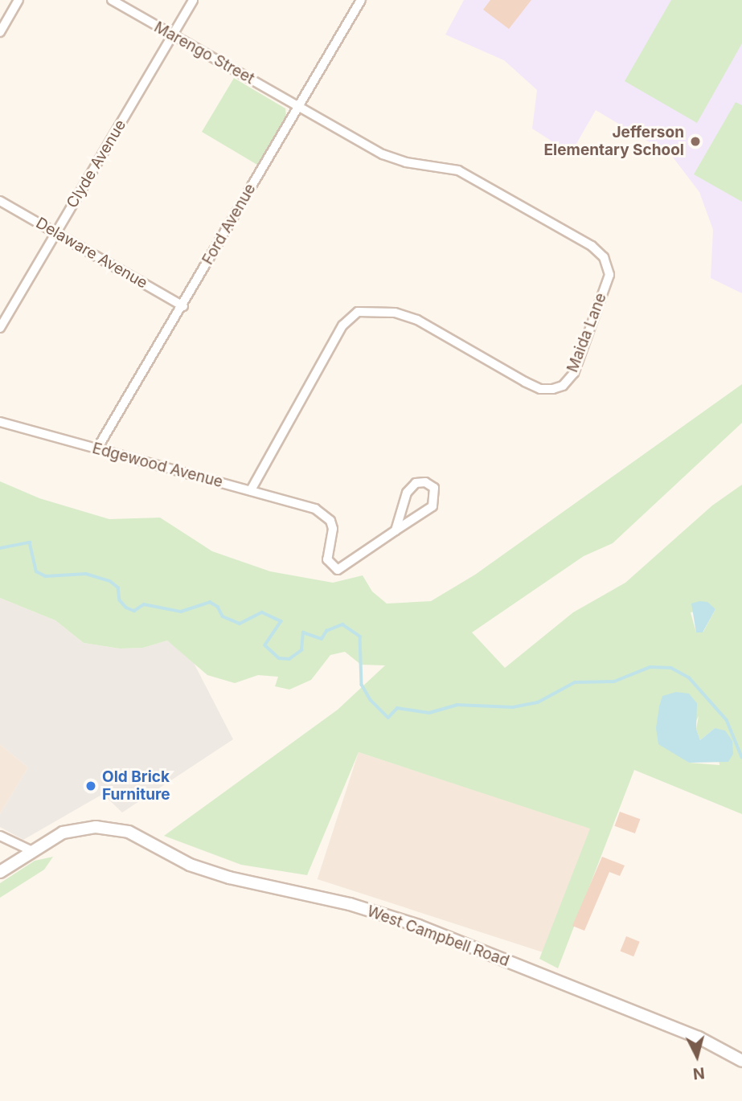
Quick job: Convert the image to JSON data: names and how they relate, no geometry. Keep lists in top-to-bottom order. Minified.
{"streets":{"street":["Marengo Street","Clyde Avenue","Ford Avenue","Delaware Avenue","Maida Lane","Edgewood Avenue","West Campbell Road"]},"crossings":[["Marengo Street","Clyde Avenue"],["Marengo Street","Ford Avenue"],["Marengo Street","Maida Lane"],["Clyde Avenue","Delaware Avenue"],["Ford Avenue","Delaware Avenue"],["Ford Avenue","Maida Lane"],["Ford Avenue","Edgewood Avenue"],["Maida Lane","Edgewood Avenue"]],"places":["Jefferson Elementary School","Old Brick Furniture"],"north":"bottom"}
